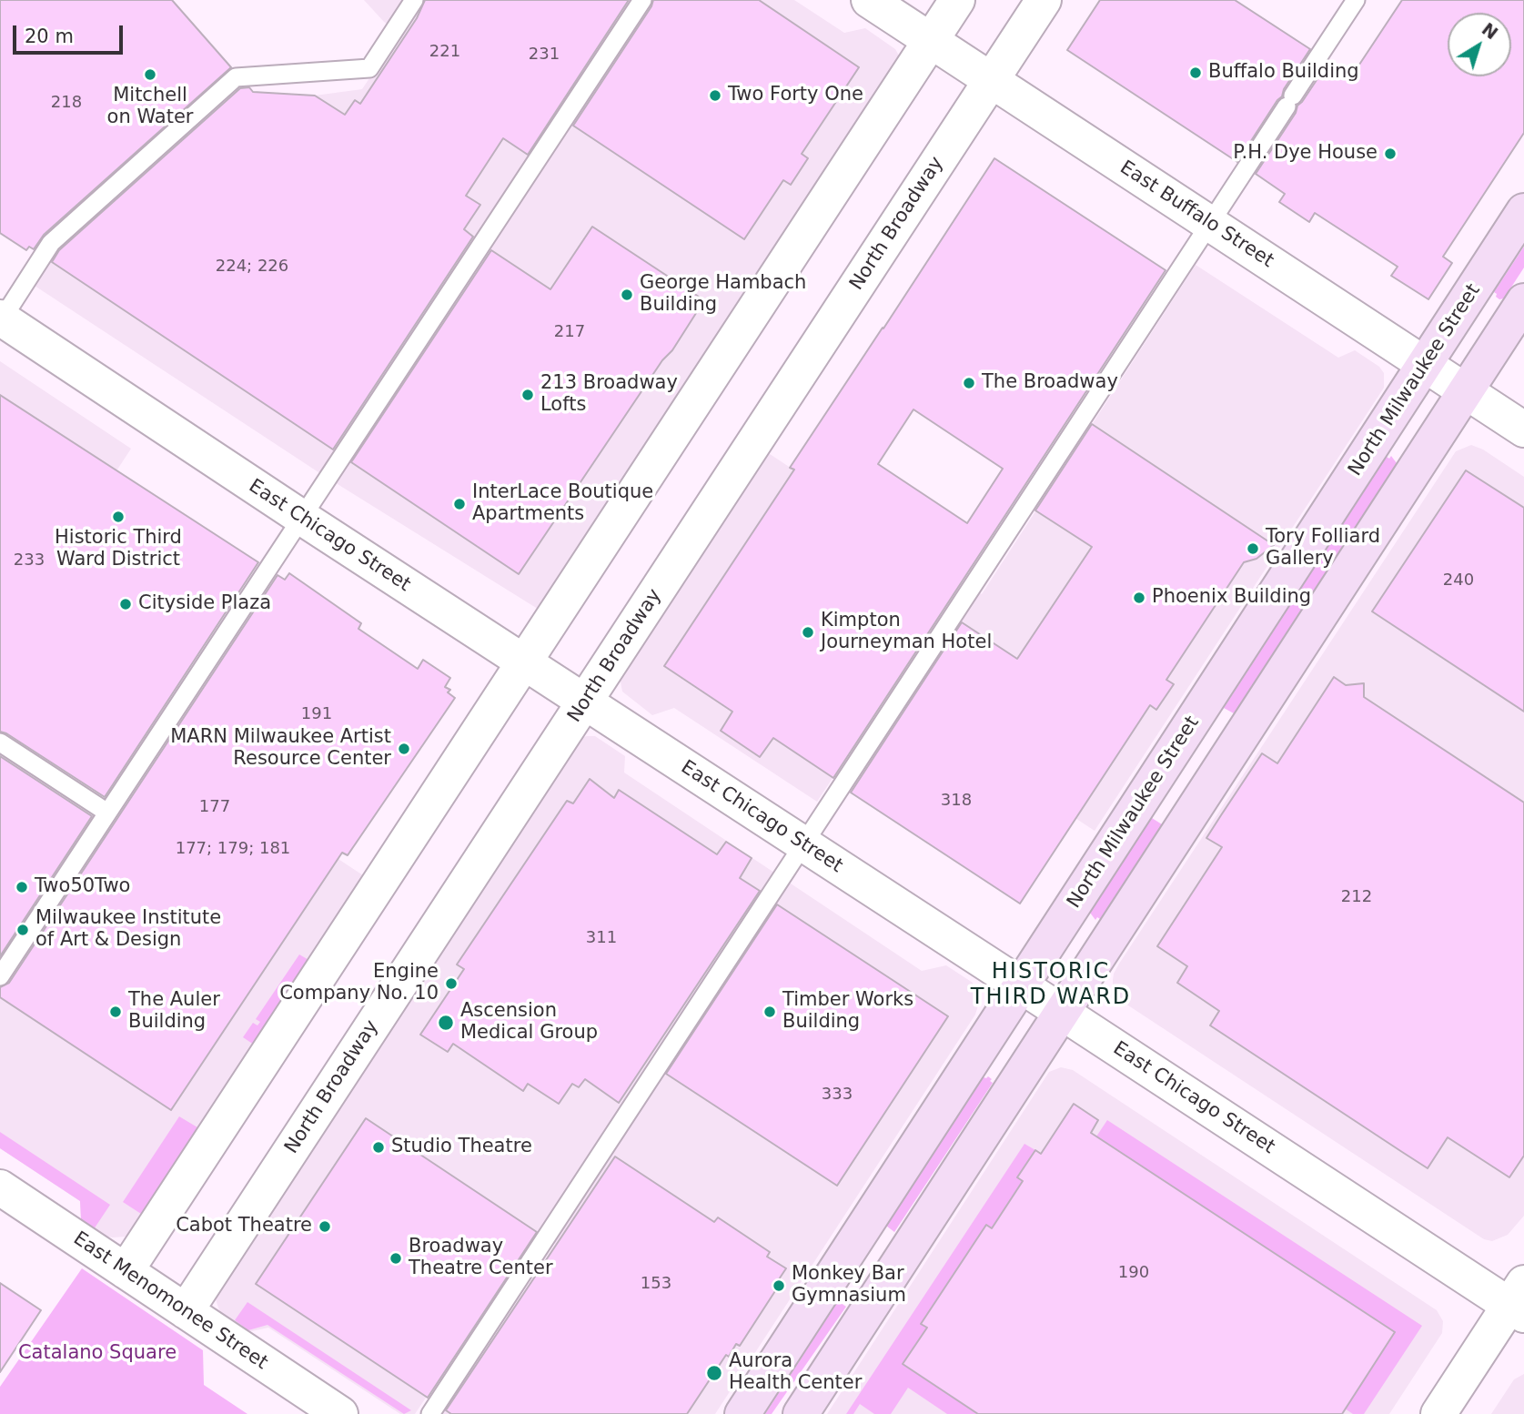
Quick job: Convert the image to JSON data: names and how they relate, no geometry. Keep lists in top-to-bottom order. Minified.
{"streets":{"main road":["North Milwaukee Street"],"street":["East Buffalo Street","North Broadway","East Chicago Street","East Menomonee Street"]},"crossings":[["East Buffalo Street","North Broadway"],["East Buffalo Street","North Milwaukee Street"],["North Broadway","East Chicago Street"],["North Broadway","East Menomonee Street"],["North Milwaukee Street","East Chicago Street"]],"districts":["HISTORIC THIRD WARD"],"parks":["Catalano Square"],"places":["Buffalo Building","Mitchell on Water","Two Forty One","P.H. Dye House","George Hambach Building","The Broadway","213 Broadway Lofts","InterLace Boutique Apartments","Historic Third Ward District","Tory Folliard Gallery","Phoenix Building","Cityside Plaza","Kimpton Journeyman Hotel","MARN Milwaukee Artist Resource Center","Two50Two","Milwaukee Institute of Art & Design","Engine Company No. 10","The Auler Building","Timber Works Building","Ascension Medical Group","Studio Theatre","Cabot Theatre","Broadway Theatre Center","Monkey Bar Gymnasium","Aurora Health Center"],"house_numbers":["221","231","218","224; 226","217","233","240","191","318","177","177; 179; 181","212","311","333","190","153"],"scale_bar":"20 m","north":"top right"}
